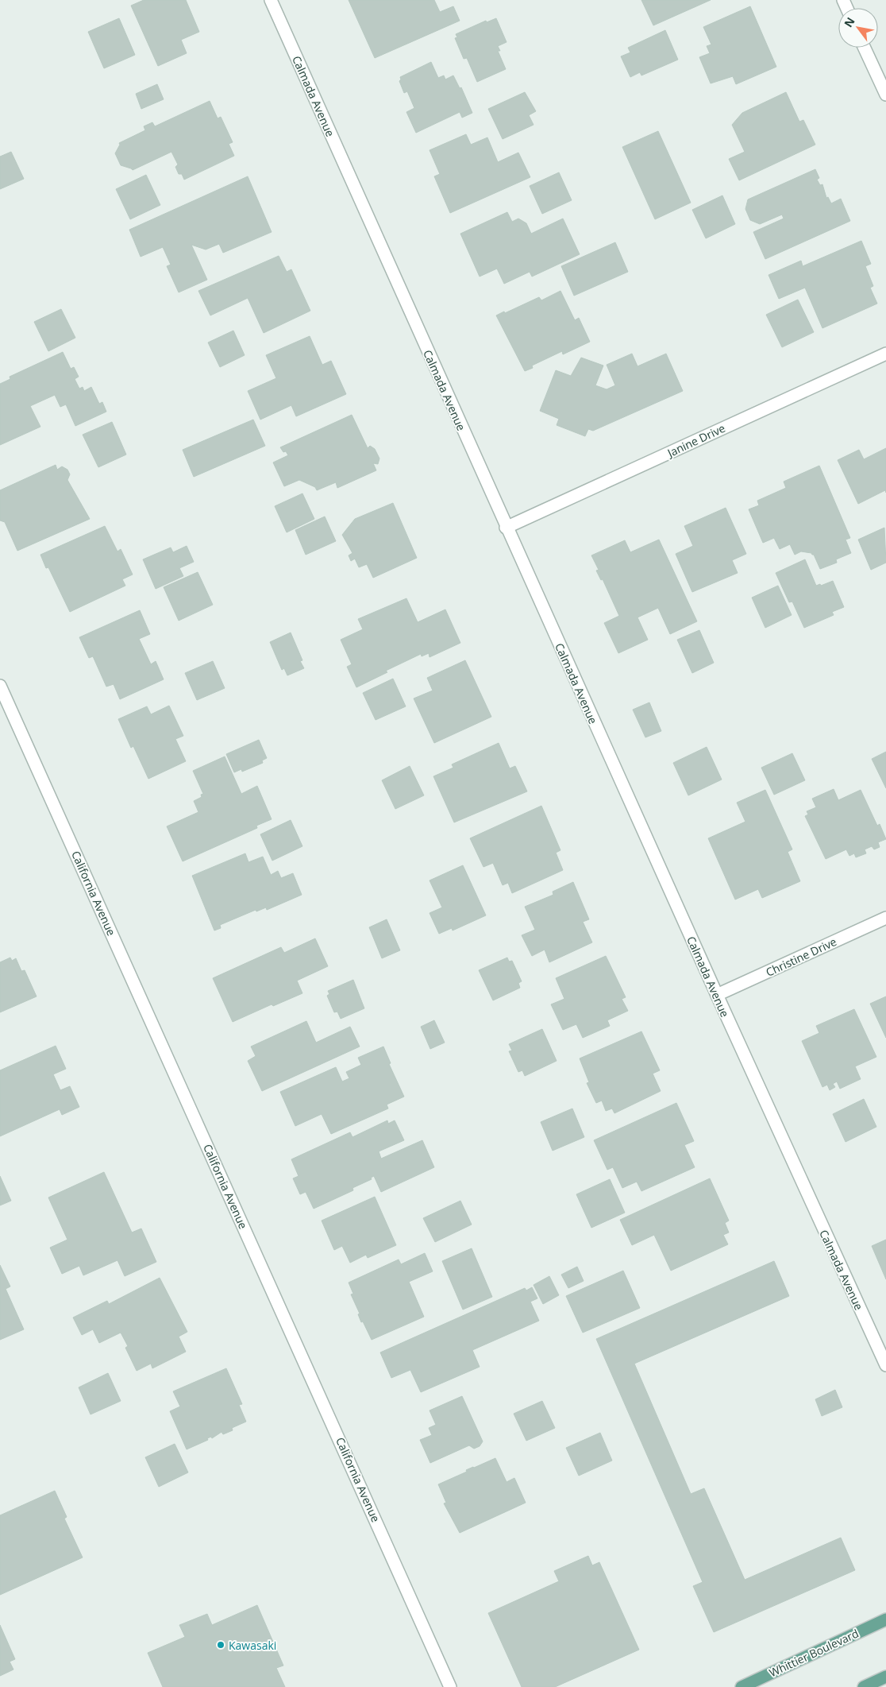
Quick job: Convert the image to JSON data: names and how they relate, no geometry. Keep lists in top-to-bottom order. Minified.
{"streets":{"main road":["Whittier Boulevard"],"street":["Calmada Avenue","Janine Drive","California Avenue","Christine Drive"]},"crossings":[["Calmada Avenue","Janine Drive"],["Calmada Avenue","Christine Drive"]],"places":["Kawasaki"],"north":"top left"}
